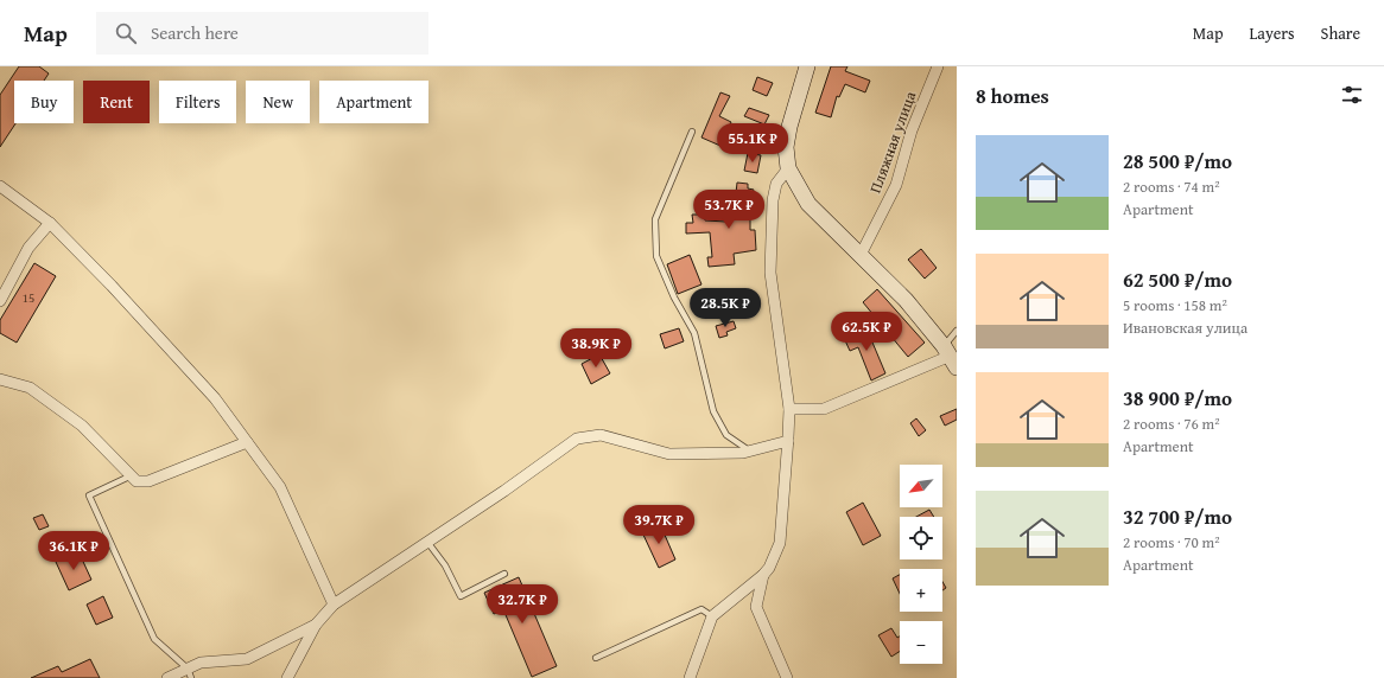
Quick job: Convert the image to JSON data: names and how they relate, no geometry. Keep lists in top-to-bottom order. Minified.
{"streets":{"street":["Пляжная улица"]},"house_numbers":["15"],"north":"bottom left","page":{"header":"Map","search":"Search here","nav":["Map","Layers","Share"],"heading":"8 homes","chip":["Buy","Rent","Filters","New","Apartment"],"price":["55.1K ₽","53.7K ₽","28.5K ₽","62.5K ₽","38.9K ₽","39.7K ₽","36.1K ₽","32.7K ₽"],"list":[{"name":"28 500 ₽/mo","note":"2 rooms · 74 m² · Apartment"},{"name":"62 500 ₽/mo","note":"5 rooms · 158 m² · Ивановская улица"},{"name":"38 900 ₽/mo","note":"2 rooms · 76 m² · Apartment"},{"name":"32 700 ₽/mo","note":"2 rooms · 70 m² · Apartment"}],"map_buttons":["+","−"]}}
